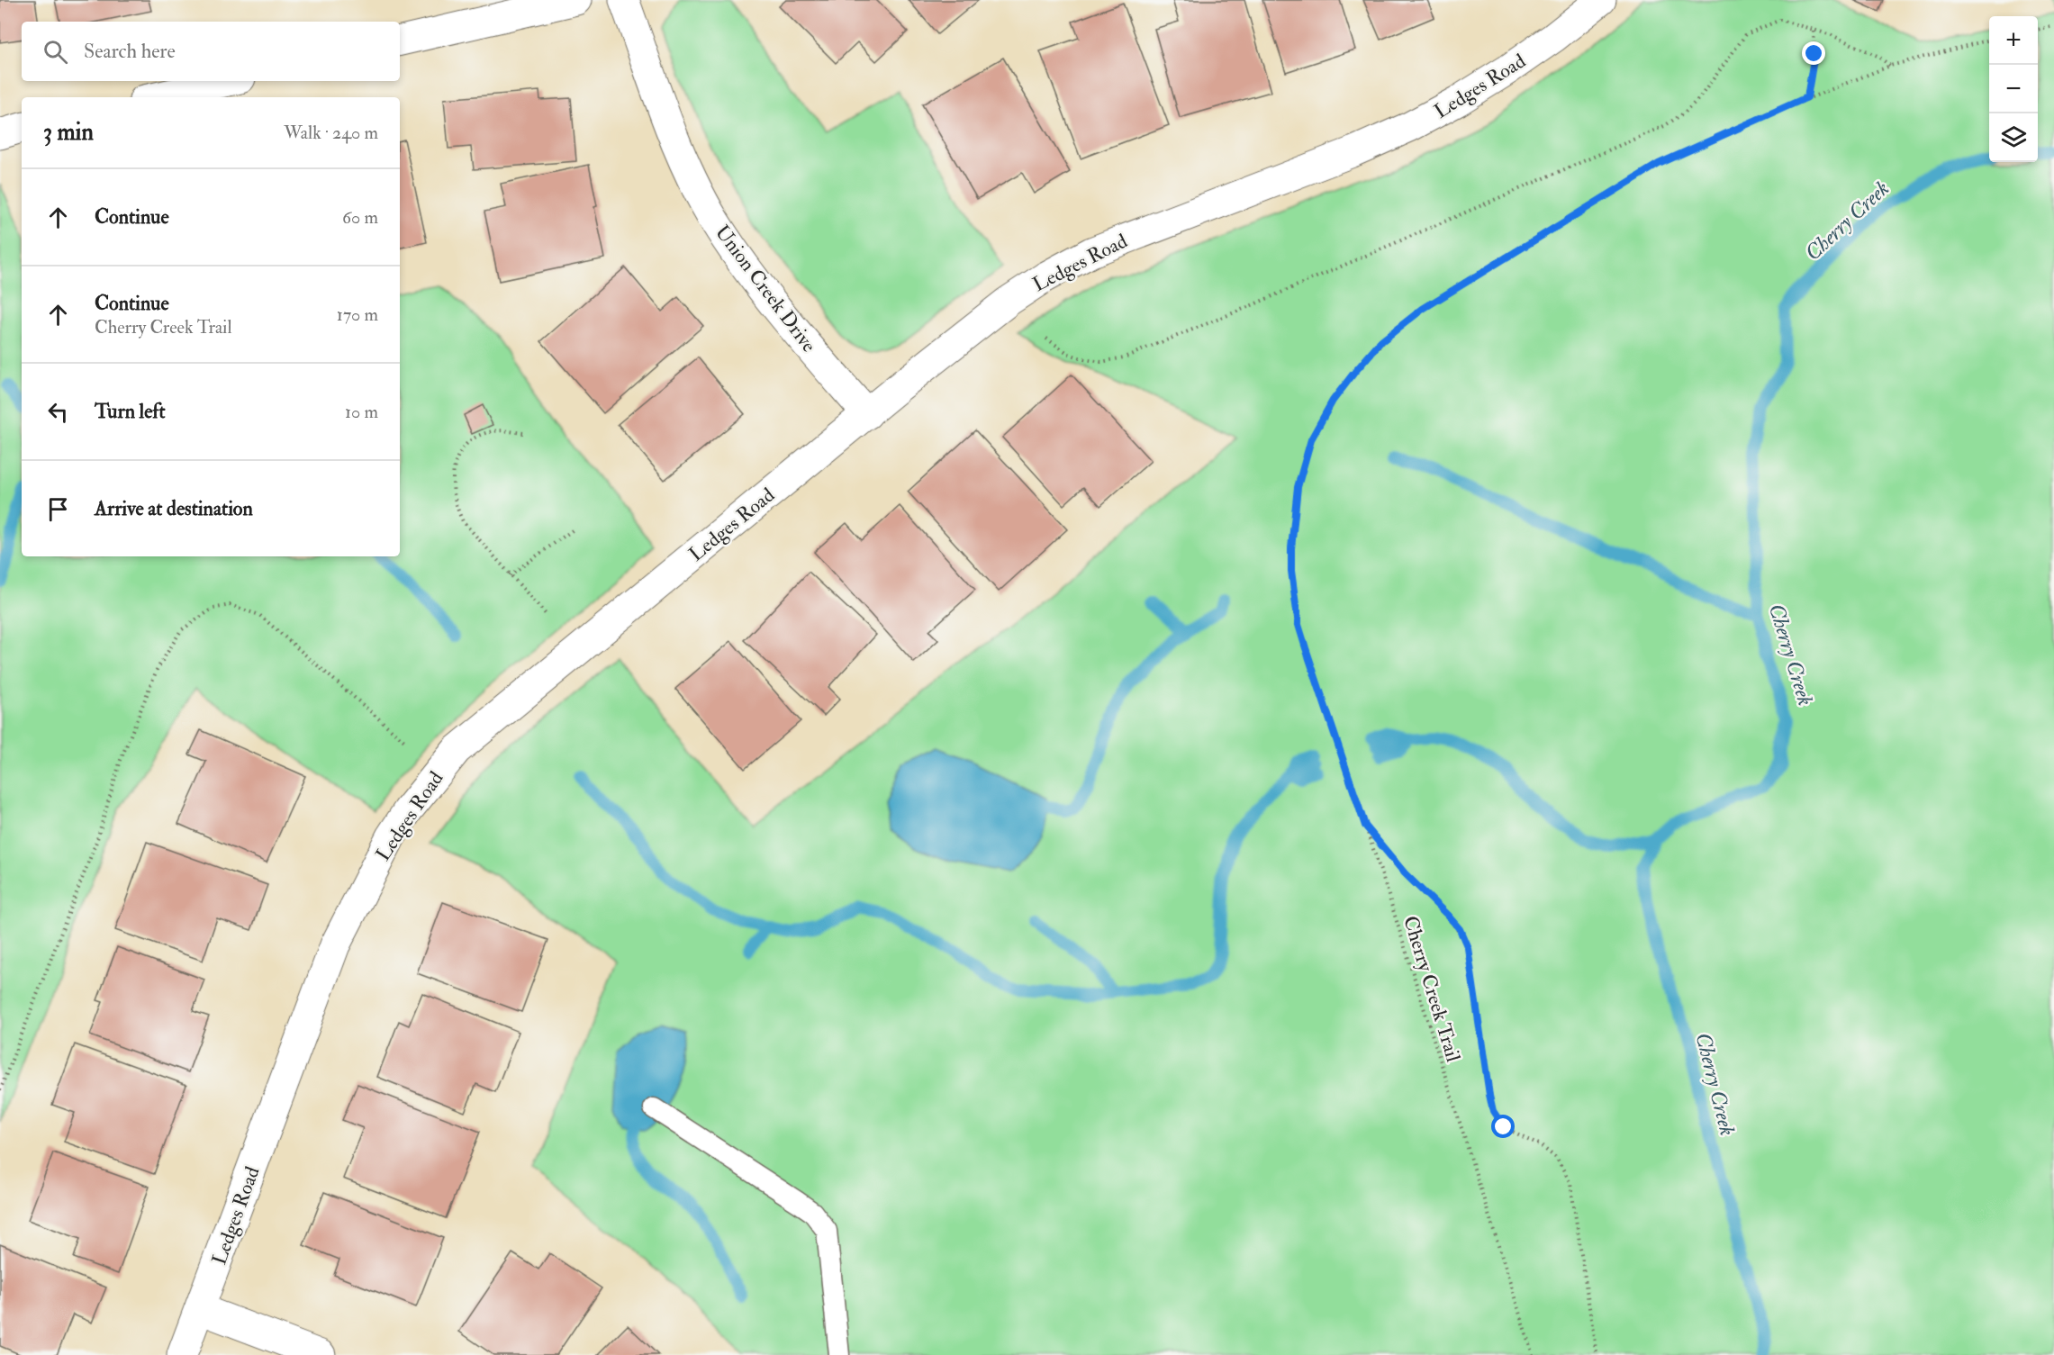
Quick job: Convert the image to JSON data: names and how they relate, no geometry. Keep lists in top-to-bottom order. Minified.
{"streets":{"street":["Ledges Road","Union Creek Drive"],"path":["Cherry Creek Trail"]},"crossings":[["Ledges Road","Union Creek Drive"]],"water":["Cherry Creek"],"page":{"map_buttons":["+","−"],"search":"Search here","heading":["3 min","Walk · 240 m"],"list":[["Continue","60 m"],["Continue","Cherry Creek Trail","170 m"],["Turn left","10 m"],"Arrive at destination"]}}
